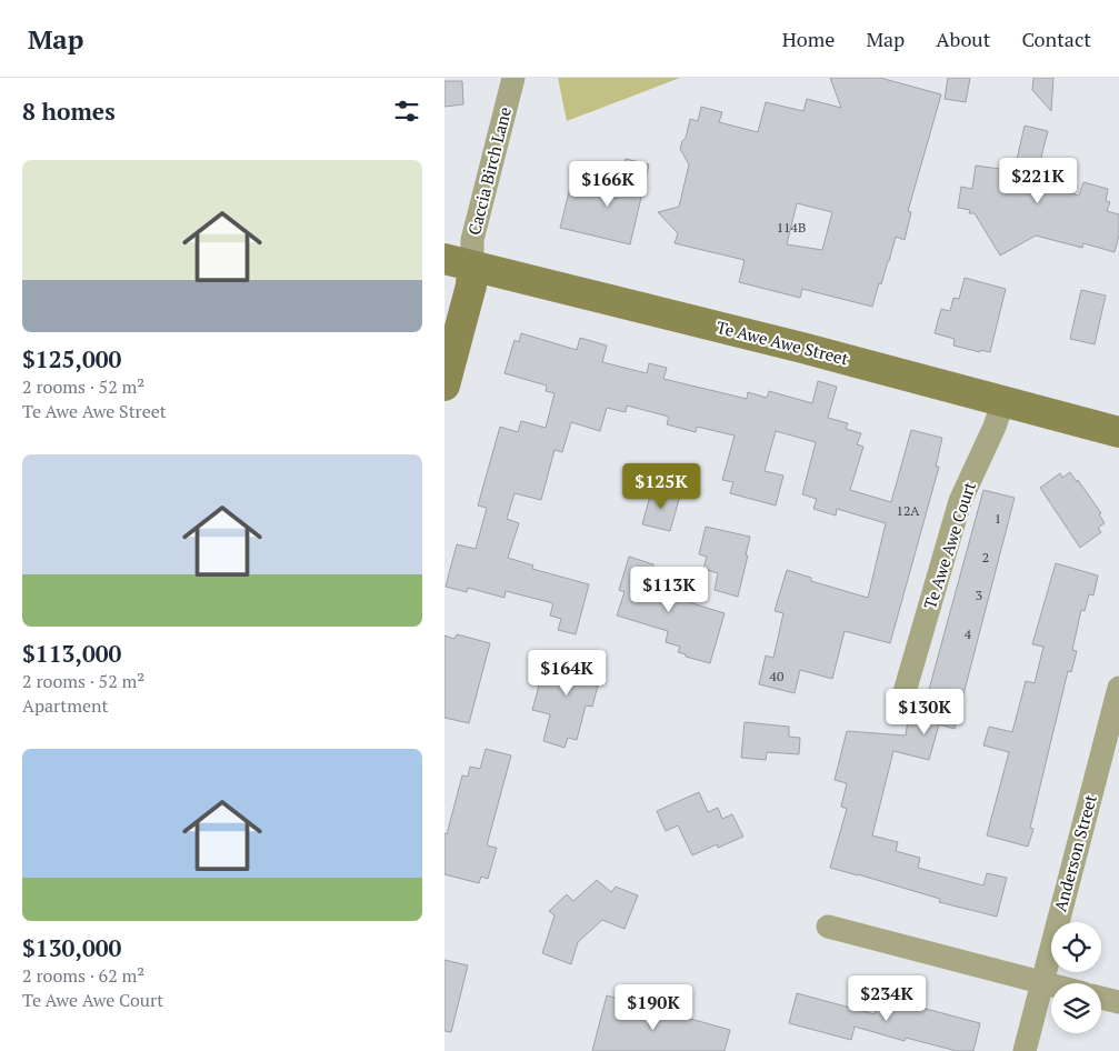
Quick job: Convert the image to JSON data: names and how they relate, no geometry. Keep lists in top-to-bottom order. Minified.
{"streets":{"main road":["Te Awe Awe Street"],"street":["Caccia Birch Lane","Te Awe Awe Court","Anderson Street"]},"crossings":[["Caccia Birch Lane","Te Awe Awe Street"],["Te Awe Awe Street","Te Awe Awe Court"]],"house_numbers":["114B","12A","1","2","3","4","40"],"page":{"header":"Map","nav":["Home","Map","About","Contact"],"heading":"8 homes","list":[{"name":"$125,000","note":"2 rooms · 52 m² · Te Awe Awe Street"},{"name":"$113,000","note":"2 rooms · 52 m² · Apartment"},{"name":"$130,000","note":"2 rooms · 62 m² · Te Awe Awe Court"}],"price":["$221K","$166K","$125K","$113K","$164K","$130K","$234K","$190K"]}}
